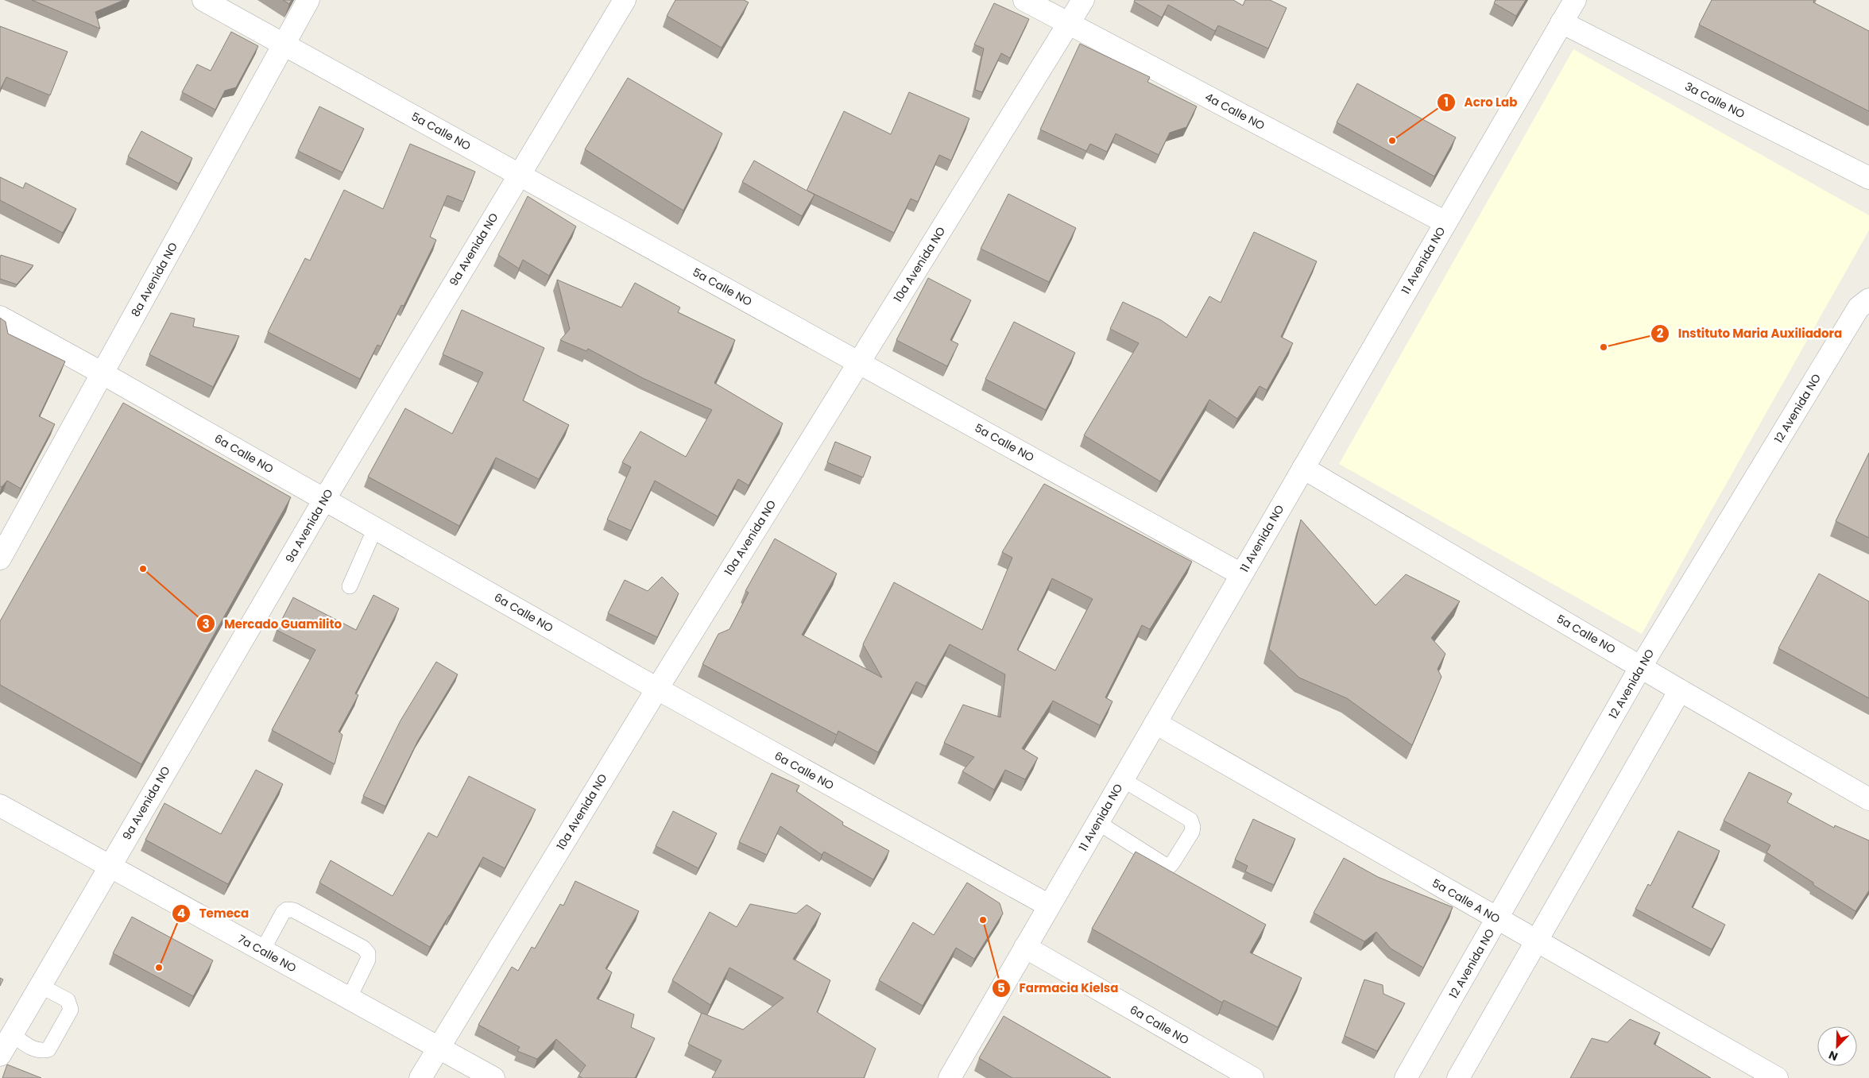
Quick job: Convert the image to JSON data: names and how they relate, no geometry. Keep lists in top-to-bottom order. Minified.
{"streets":{"street":["3a Calle NO","4a Calle NO","5a Calle NO","9a Avenida NO","11 Avenida NO","10a Avenida NO","8a Avenida NO","12 Avenida NO","6a Calle NO","5a Calle A NO","7a Calle NO"]},"crossings":[["3a Calle NO","11 Avenida NO"],["4a Calle NO","11 Avenida NO"],["4a Calle NO","10a Avenida NO"],["5a Calle NO","9a Avenida NO"],["5a Calle NO","11 Avenida NO"],["5a Calle NO","10a Avenida NO"],["5a Calle NO","8a Avenida NO"],["5a Calle NO","12 Avenida NO"],["9a Avenida NO","6a Calle NO"],["9a Avenida NO","7a Calle NO"],["11 Avenida NO","6a Calle NO"],["11 Avenida NO","5a Calle A NO"],["10a Avenida NO","6a Calle NO"],["10a Avenida NO","7a Calle NO"],["8a Avenida NO","6a Calle NO"],["12 Avenida NO","5a Calle A NO"]],"places":["Acro Lab","Instituto Maria Auxiliadora","Mercado Guamilito","Farmacia Kielsa","Temeca"],"north":"bottom left"}
